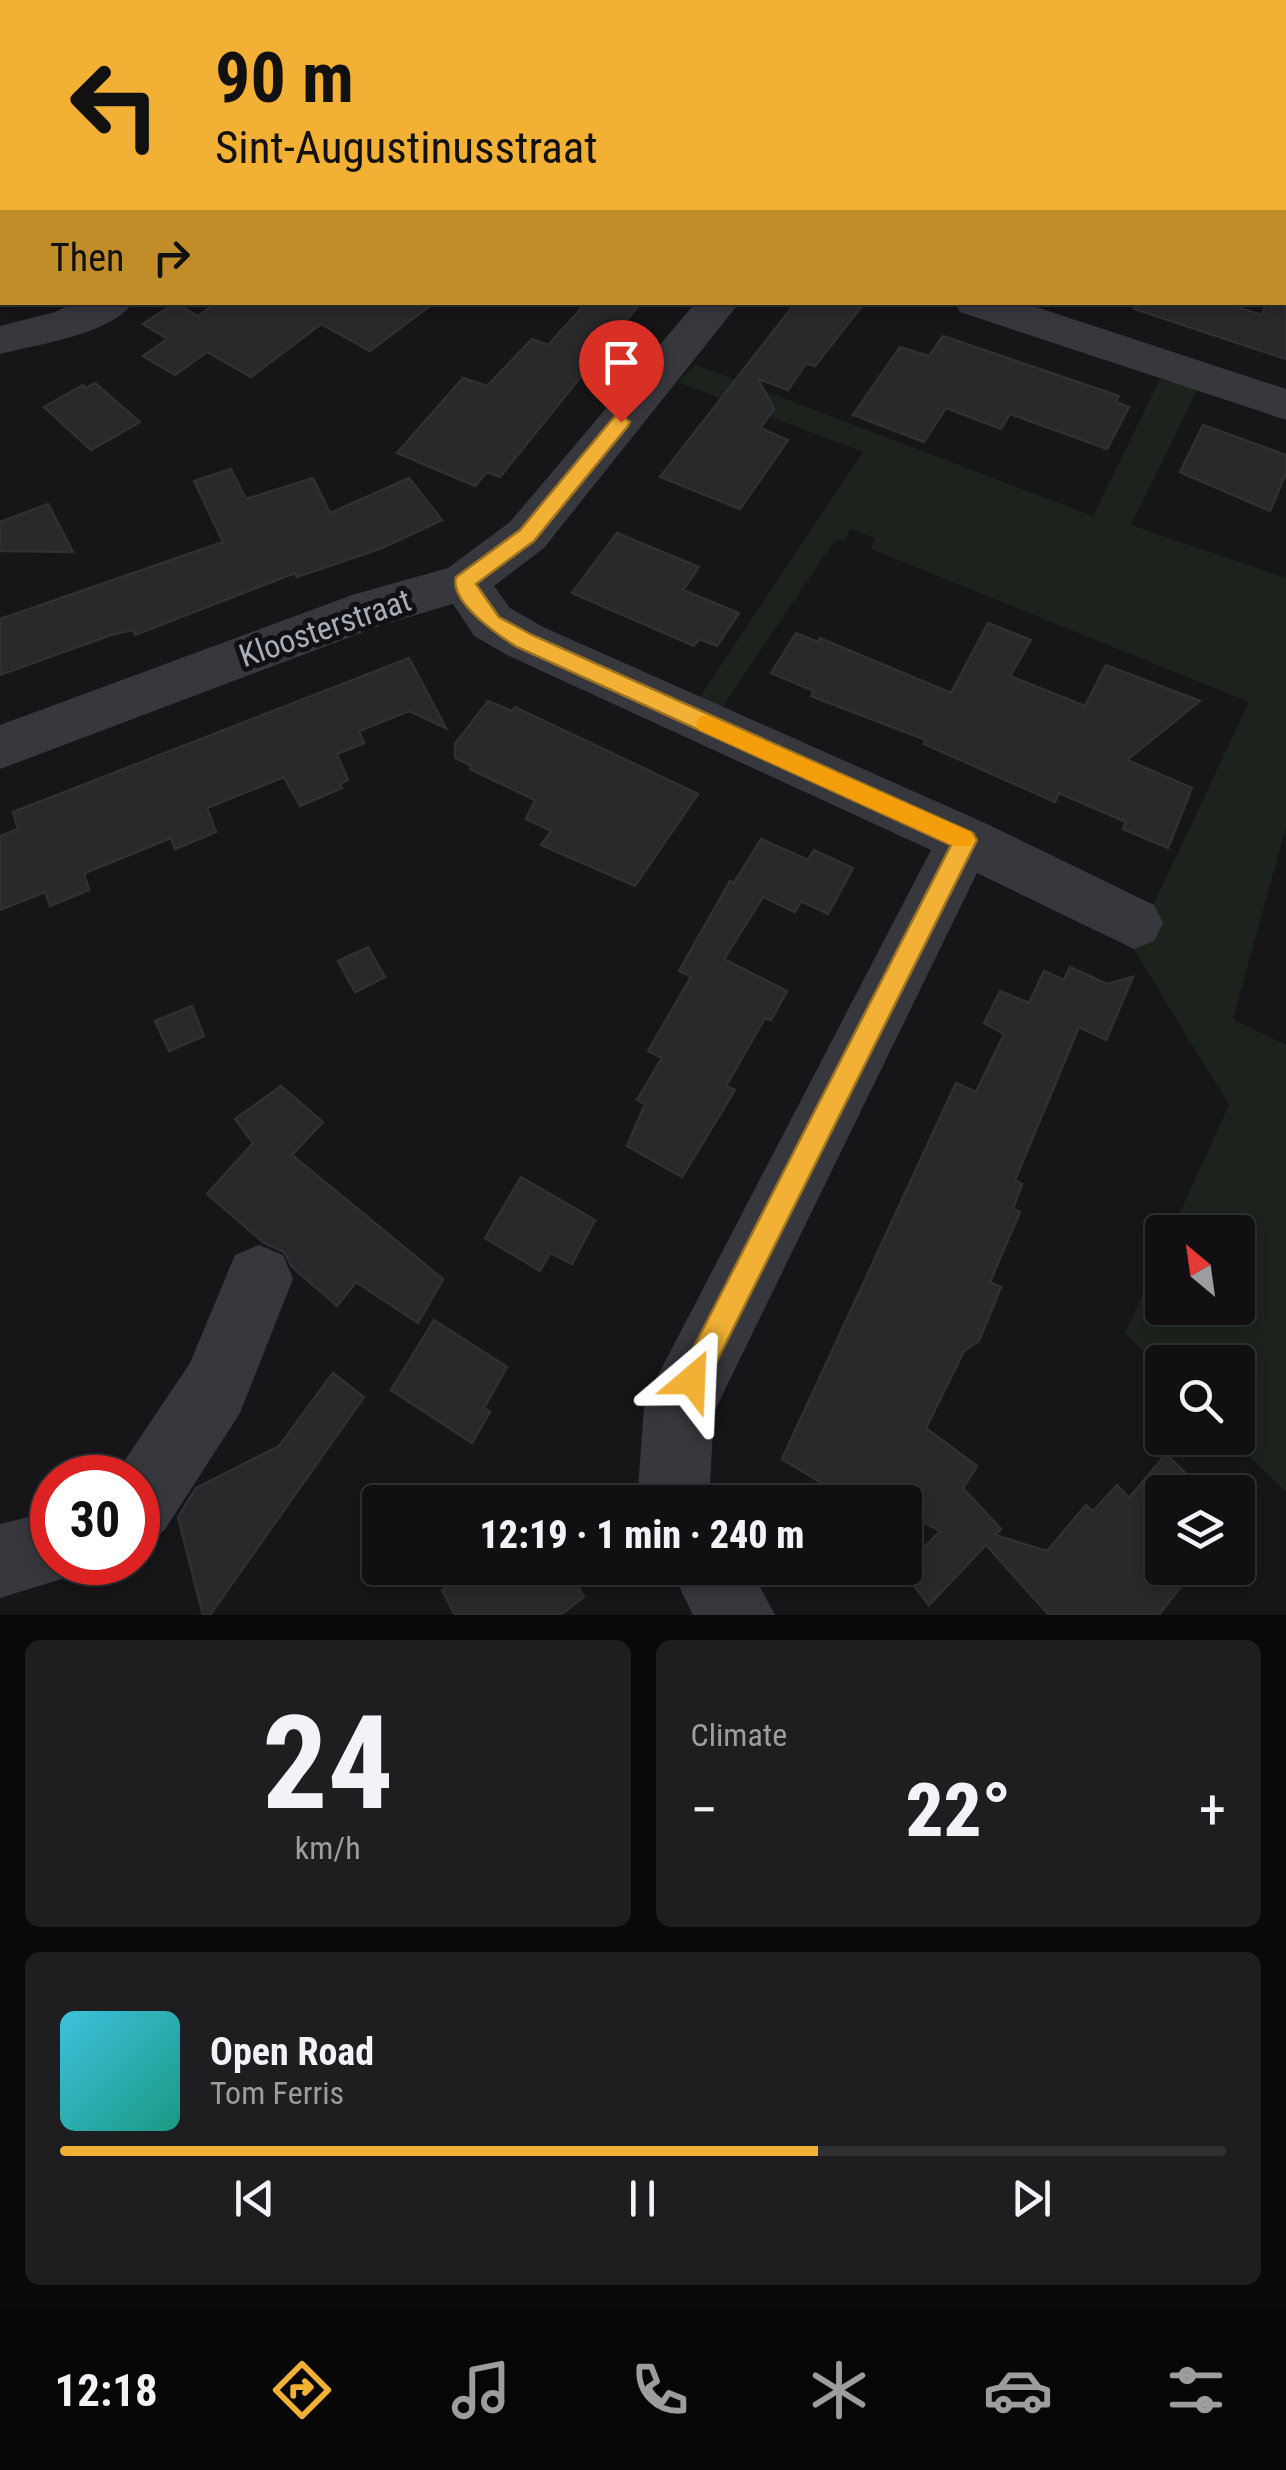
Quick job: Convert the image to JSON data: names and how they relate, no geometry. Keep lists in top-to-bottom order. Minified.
{"streets":{"street":["Kloosterstraat"]},"north":"top left","page":{"turn":["90 m","Sint-Augustinusstraat"],"then":"Then","limit":"30","trip":"12:19 · 1 min · 240 m","tile":[["24","km/h"],"Climate"],"heat":["−","22°","+"],"song":["Open Road","Tom Ferris"],"tabs":"12:18"}}
